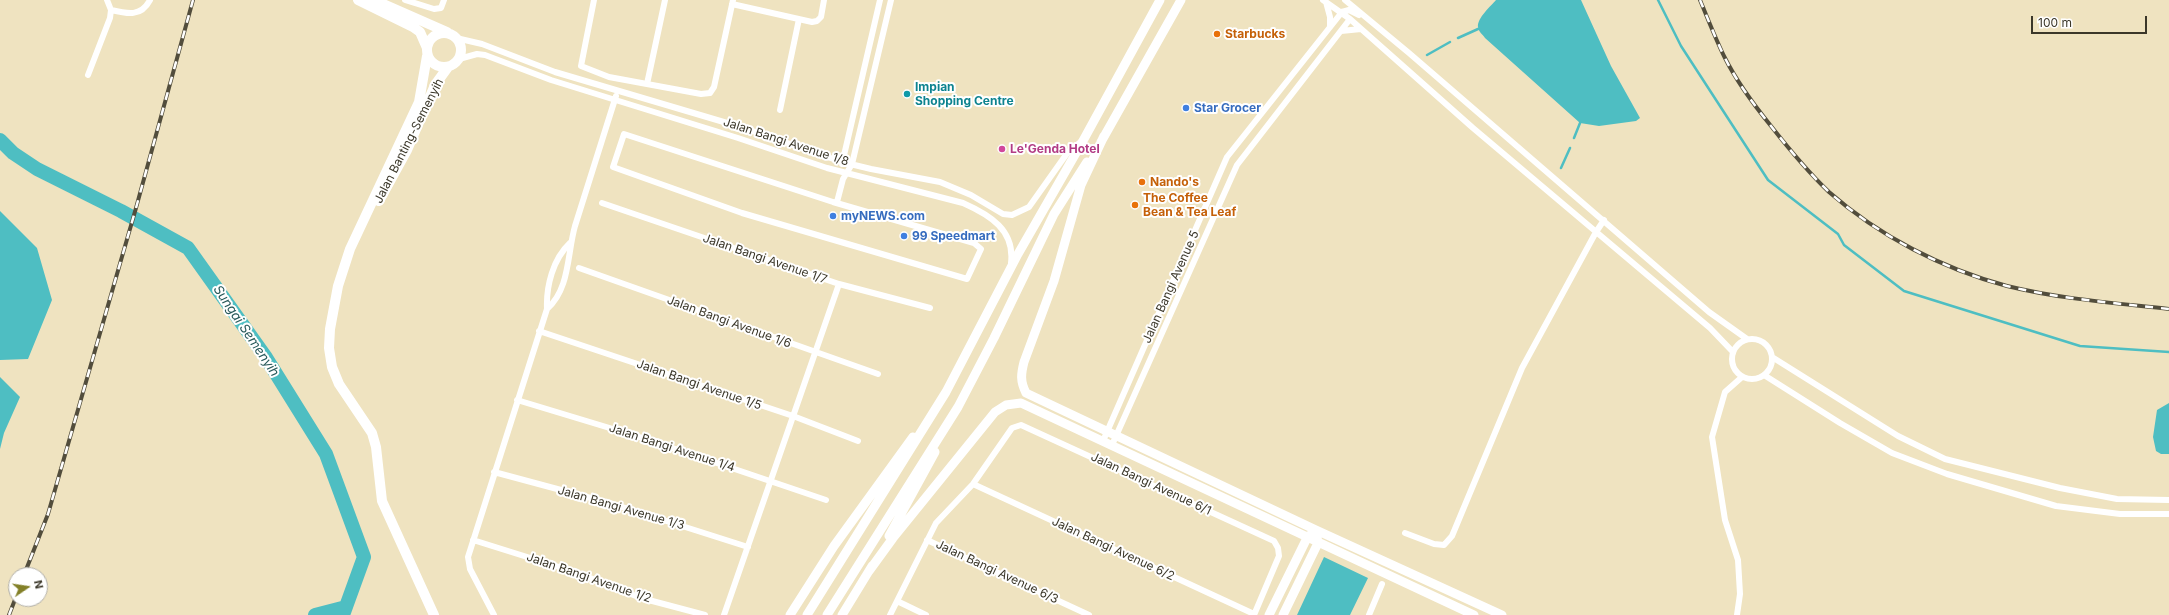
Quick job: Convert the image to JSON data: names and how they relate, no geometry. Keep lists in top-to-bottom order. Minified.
{"streets":{"main road":["Jalan Banting-Semenyih"],"street":["Jalan Bangi Avenue 1/8","Jalan Bangi Avenue 1/7","Jalan Bangi Avenue 5","Jalan Bangi Avenue 1/6","Jalan Bangi Avenue 1/5","Jalan Bangi Avenue 1/4","Jalan Bangi Avenue 6/1","Jalan Bangi Avenue 1/3","Jalan Bangi Avenue 6/2","Jalan Bangi Avenue 6/3","Jalan Bangi Avenue 1/2"]},"crossings":[["Jalan Banting-Semenyih","Jalan Bangi Avenue 1/8"],["Jalan Bangi Avenue 6/1","Jalan Bangi Avenue 6/2"]],"water":["Sungai Semenyih"],"places":["Starbucks","Impian Shopping Centre","Star Grocer","Le'Genda Hotel","Nando's","The Coffee Bean & Tea Leaf","myNEWS.com","99 Speedmart"],"scale_bar":"100 m","north":"right"}
